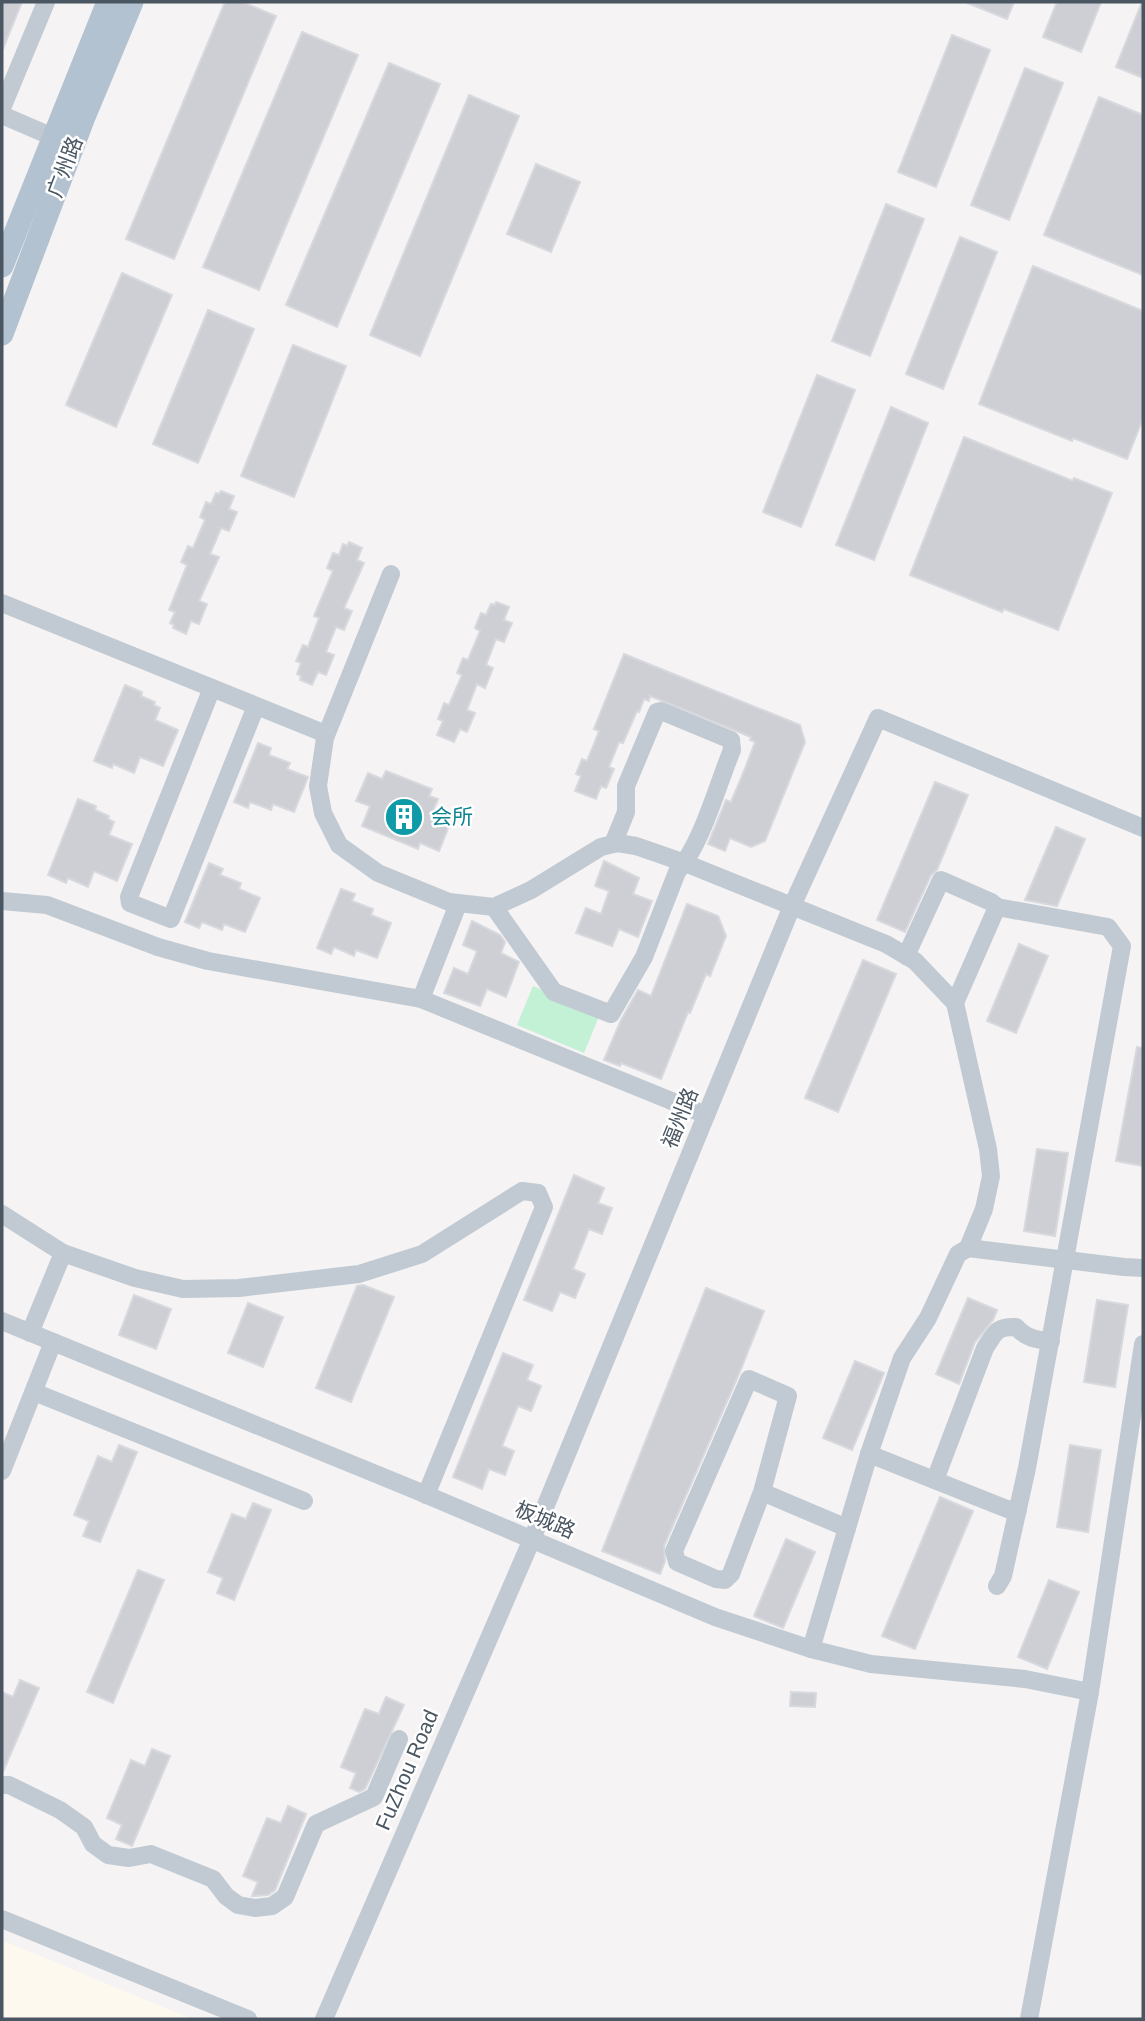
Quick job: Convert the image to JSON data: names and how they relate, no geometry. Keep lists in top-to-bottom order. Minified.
{"streets":{"main road":["广州路"],"street":["福州路","板城路","FuZhou Road"]},"crossings":[["福州路","板城路"],["福州路","FuZhou Road"],["板城路","FuZhou Road"]],"places":{"building":["会所"]}}
